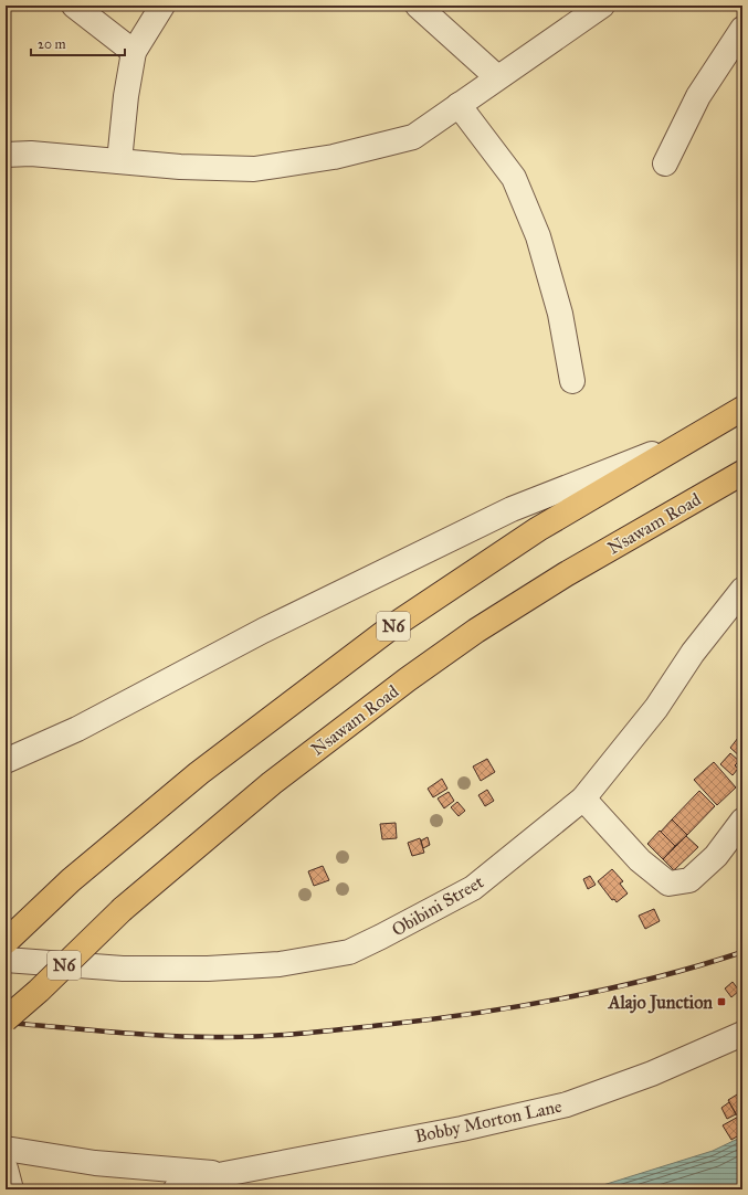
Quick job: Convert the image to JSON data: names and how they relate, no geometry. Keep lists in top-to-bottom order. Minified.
{"streets":{"highway":["Nsawam Road","N6"],"street":["Obibini Street","Bobby Morton Lane"]},"places":{"transit":["Alajo Junction"]},"scale_bar":"20 m"}
